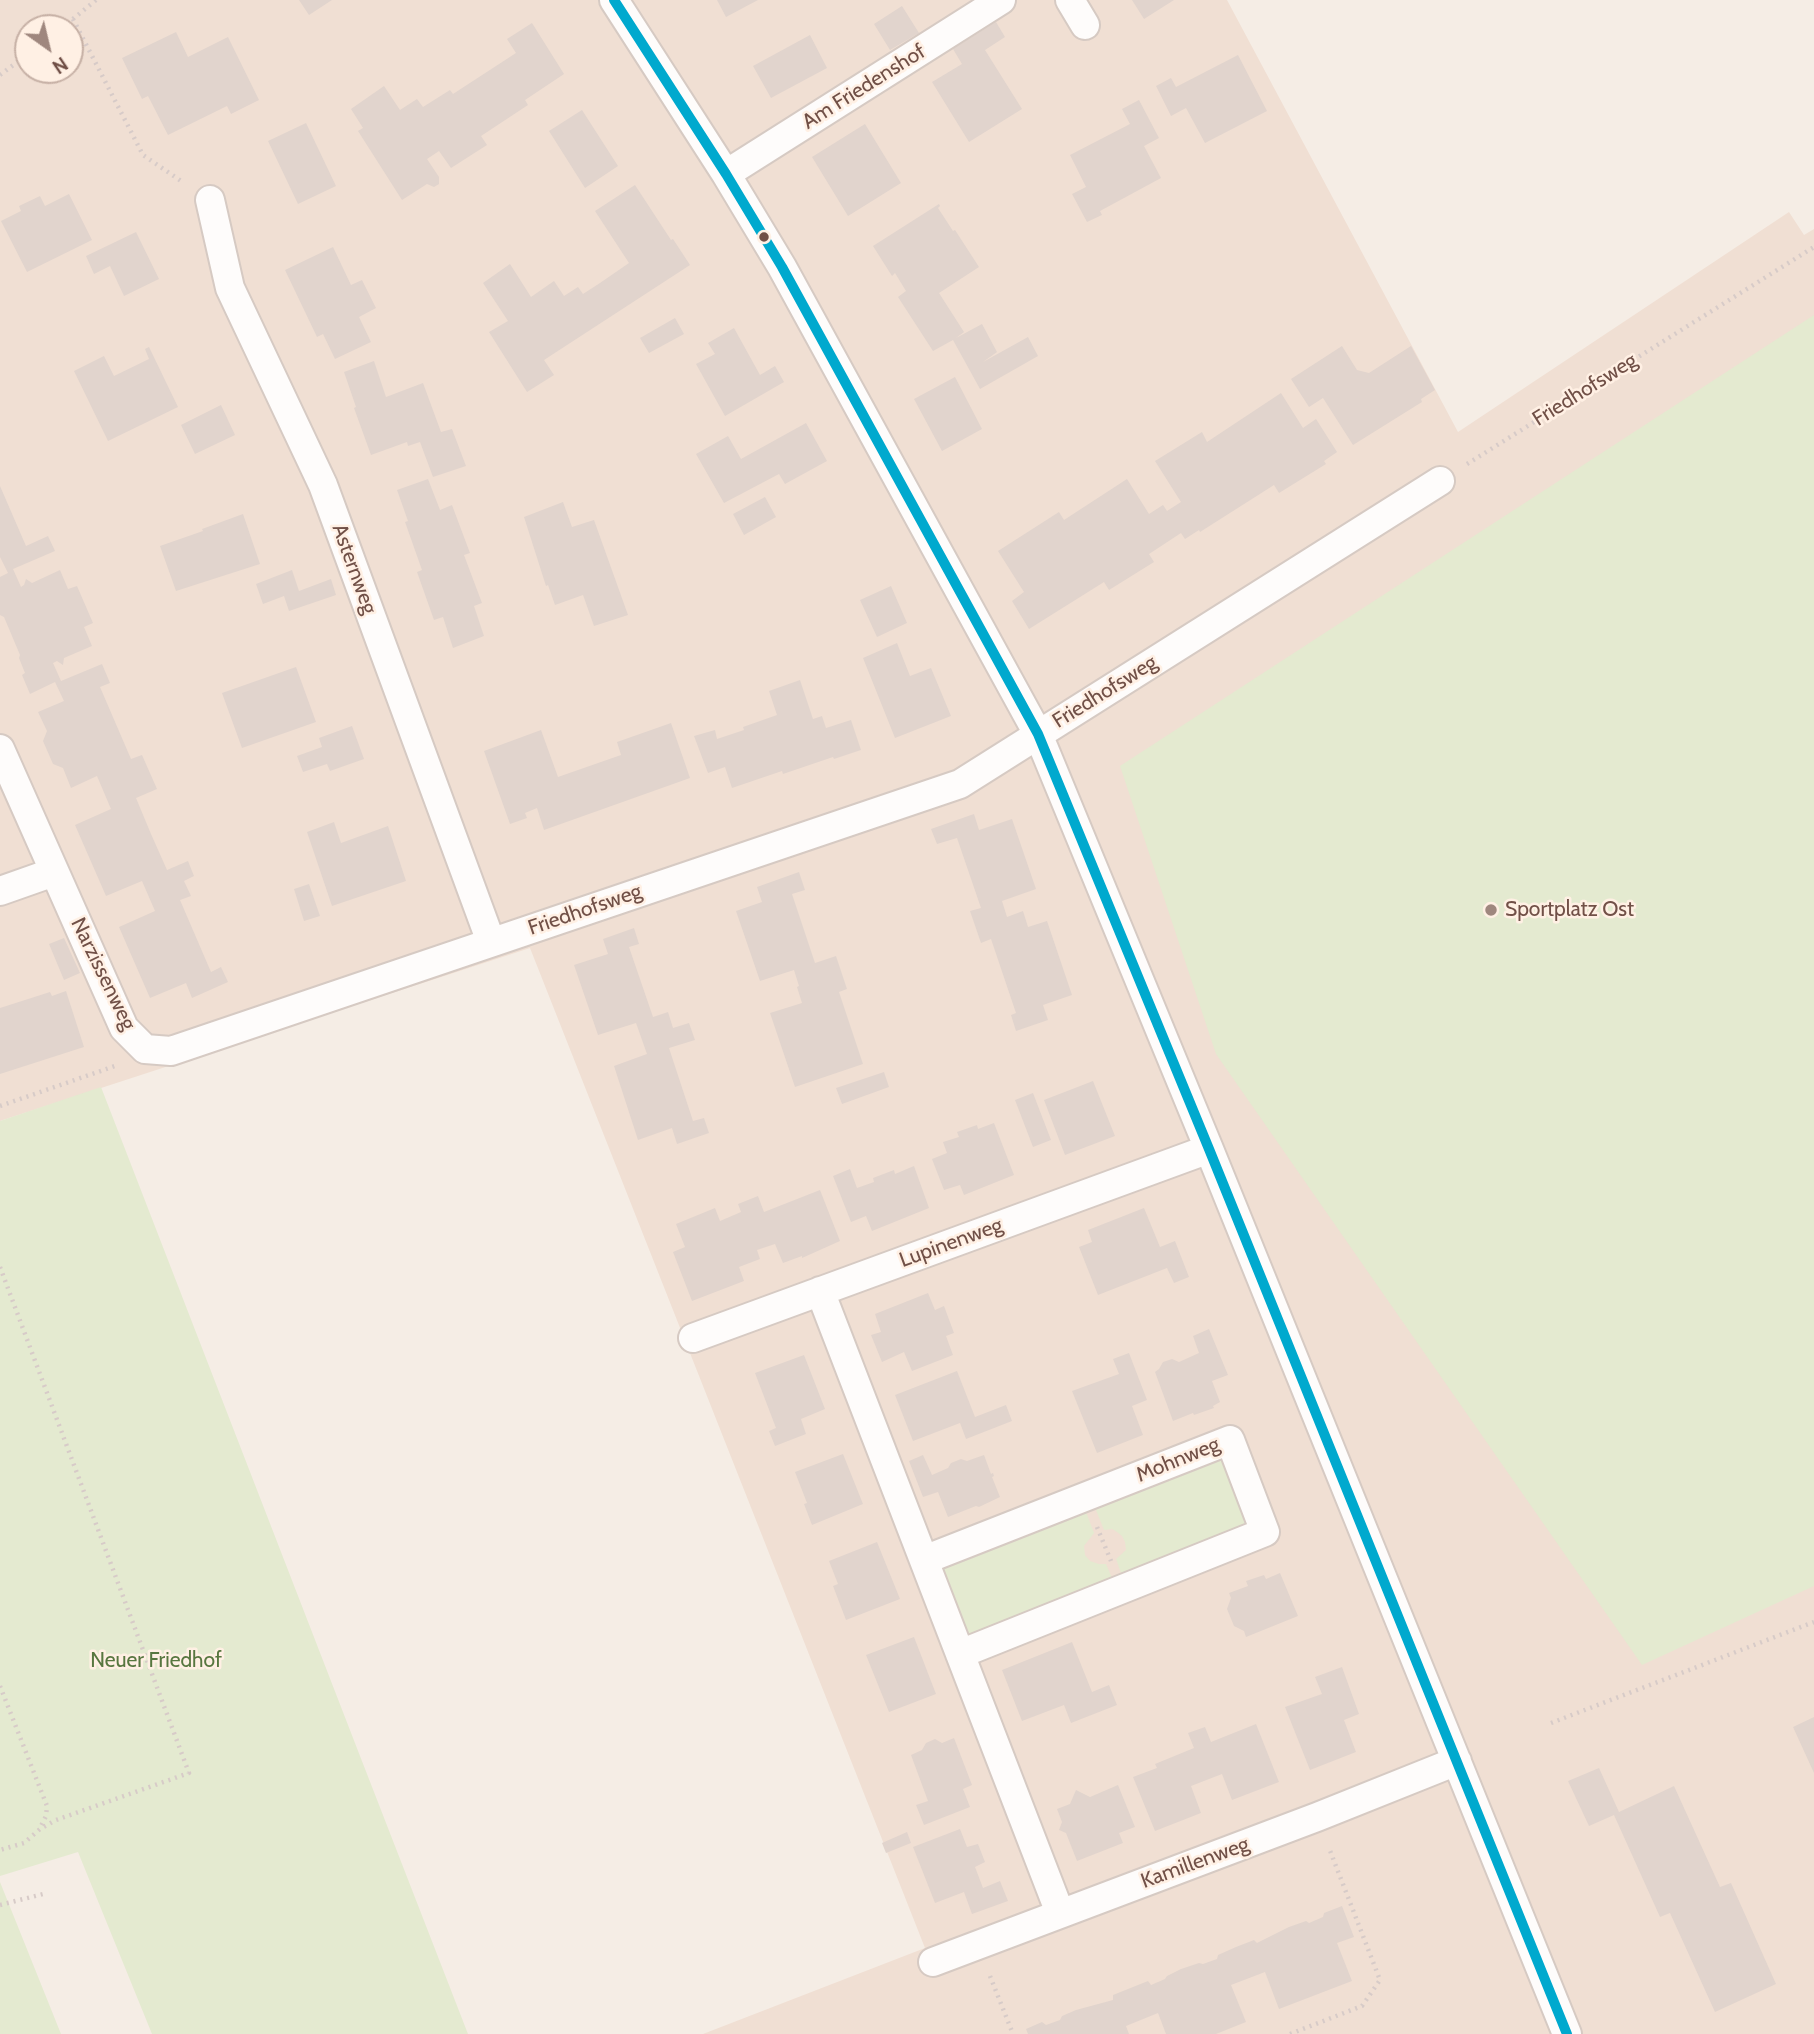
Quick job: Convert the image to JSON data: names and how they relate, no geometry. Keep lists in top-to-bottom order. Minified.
{"streets":{"street":["Am Friedenshof","Friedhofsweg","Asternweg","Narzissenweg","Lupinenweg","Mohnweg","Kamillenweg"]},"crossings":[["Friedhofsweg","Asternweg"],["Friedhofsweg","Narzissenweg"]],"parks":["Neuer Friedhof"],"places":["Sportplatz Ost"],"north":"bottom right"}
